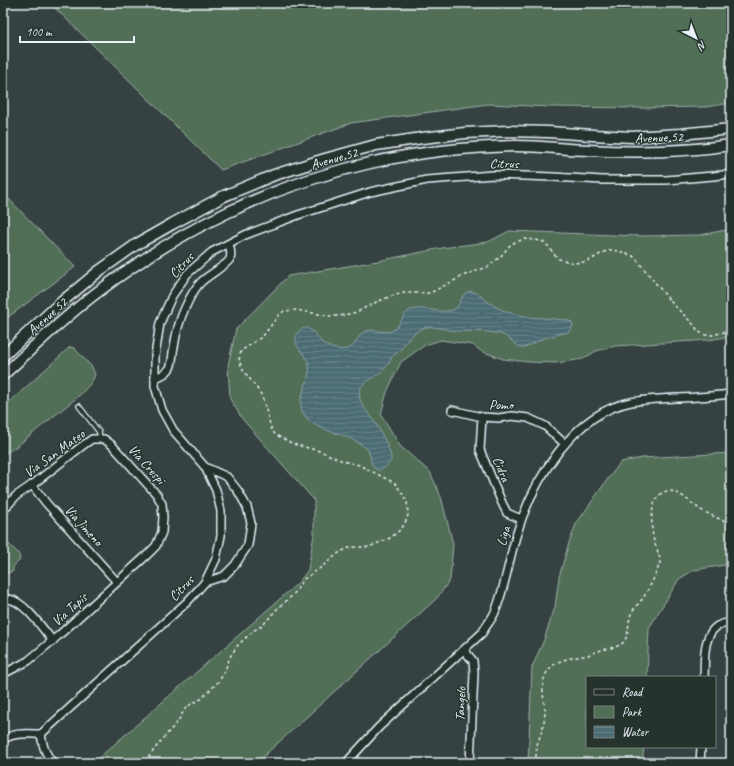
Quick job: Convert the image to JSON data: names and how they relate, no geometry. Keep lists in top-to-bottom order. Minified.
{"streets":{"main road":["Avenue 52"],"street":["Citrus","Pomo","Via San Mateo","Via Crespi","Cidra","Via Jimeno","Liga","Via Tapis","Tangelo"]},"crossings":[["Pomo","Cidra"],["Pomo","Liga"],["Via San Mateo","Via Crespi"],["Via San Mateo","Via Jimeno"],["Via Crespi","Via Tapis"],["Cidra","Liga"],["Via Jimeno","Via Tapis"],["Liga","Tangelo"]],"legend":["Road","Park","Water"],"scale_bar":"100 m","north":"bottom right"}
